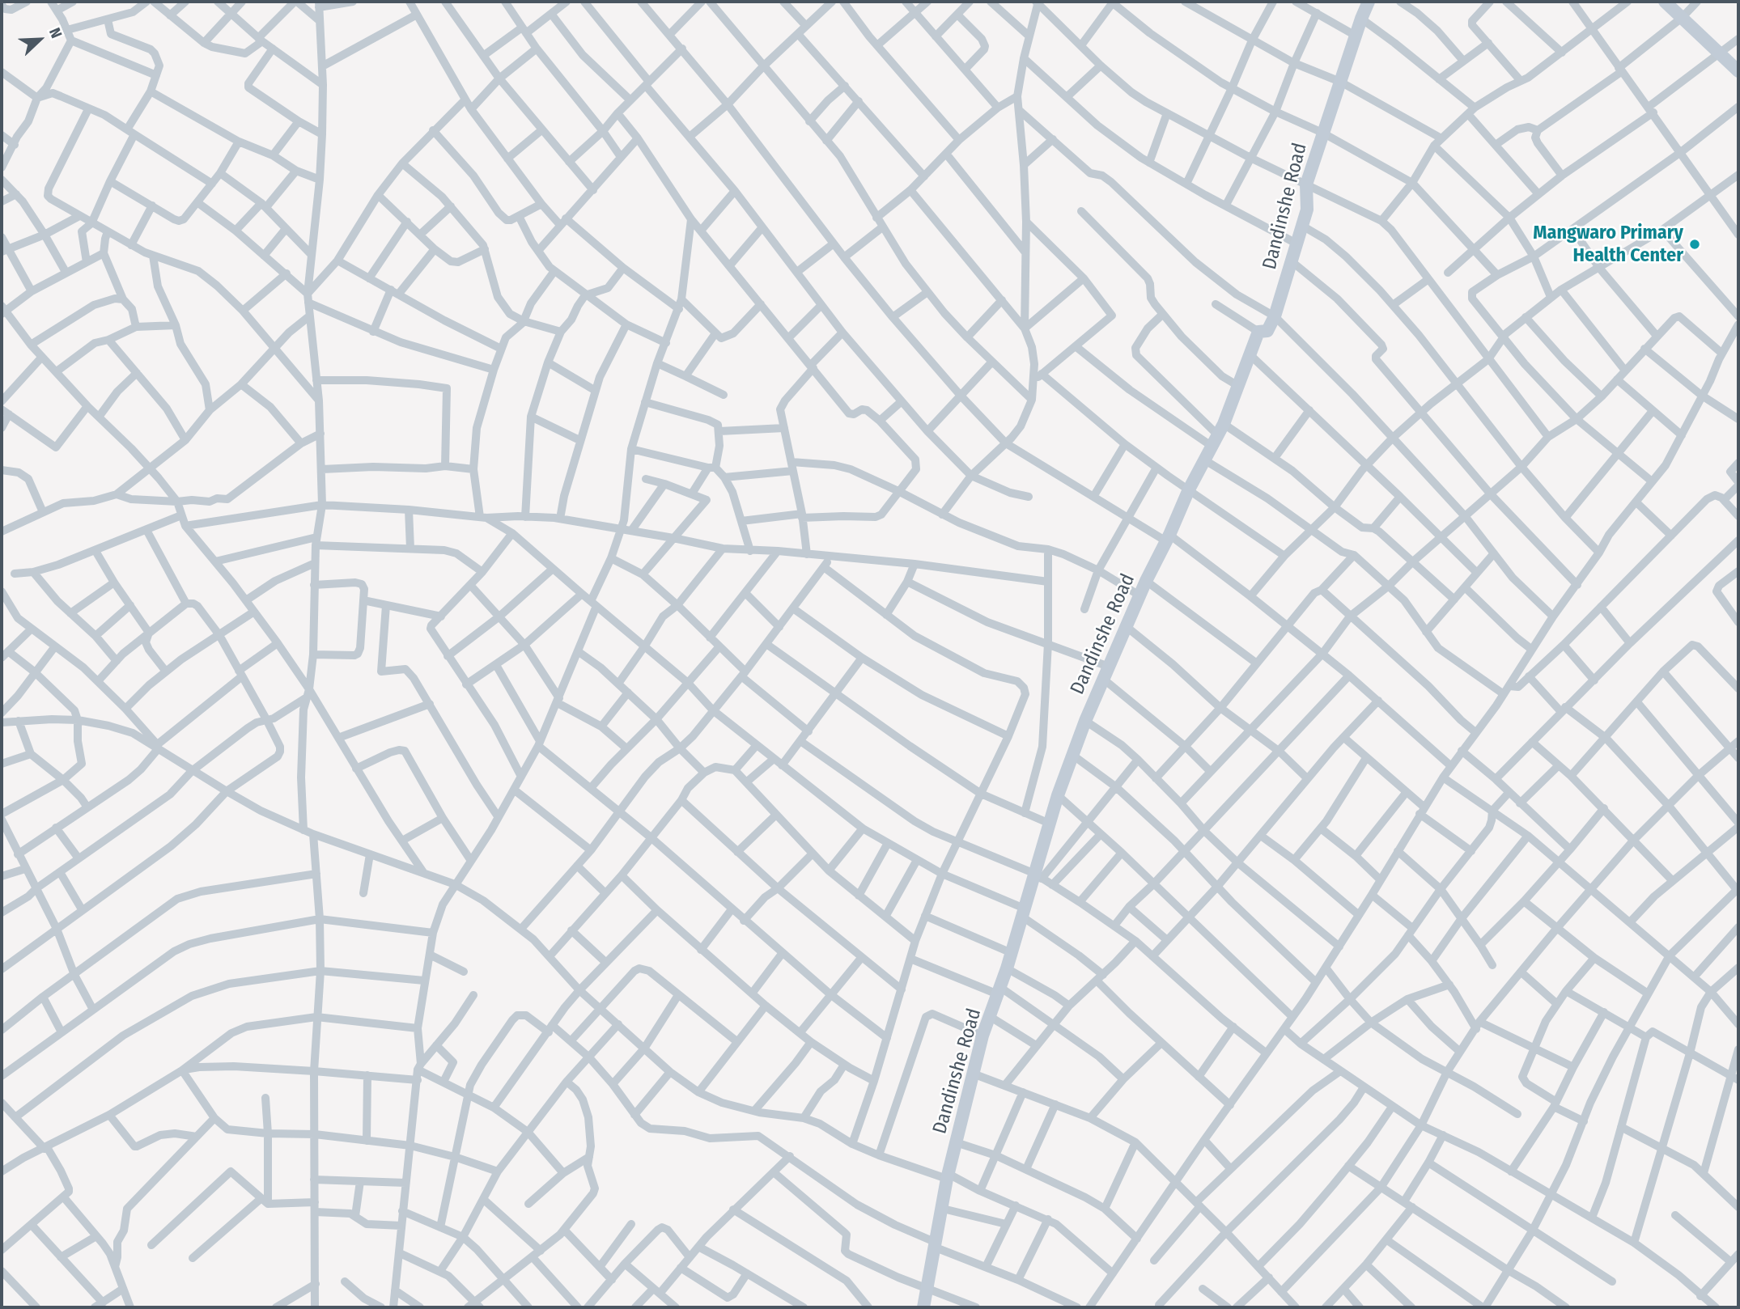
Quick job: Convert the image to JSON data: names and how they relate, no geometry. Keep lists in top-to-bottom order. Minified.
{"streets":{"street":["Dandinshe Road"]},"places":["Mangwaro Primary Health Center"],"north":"top right"}
